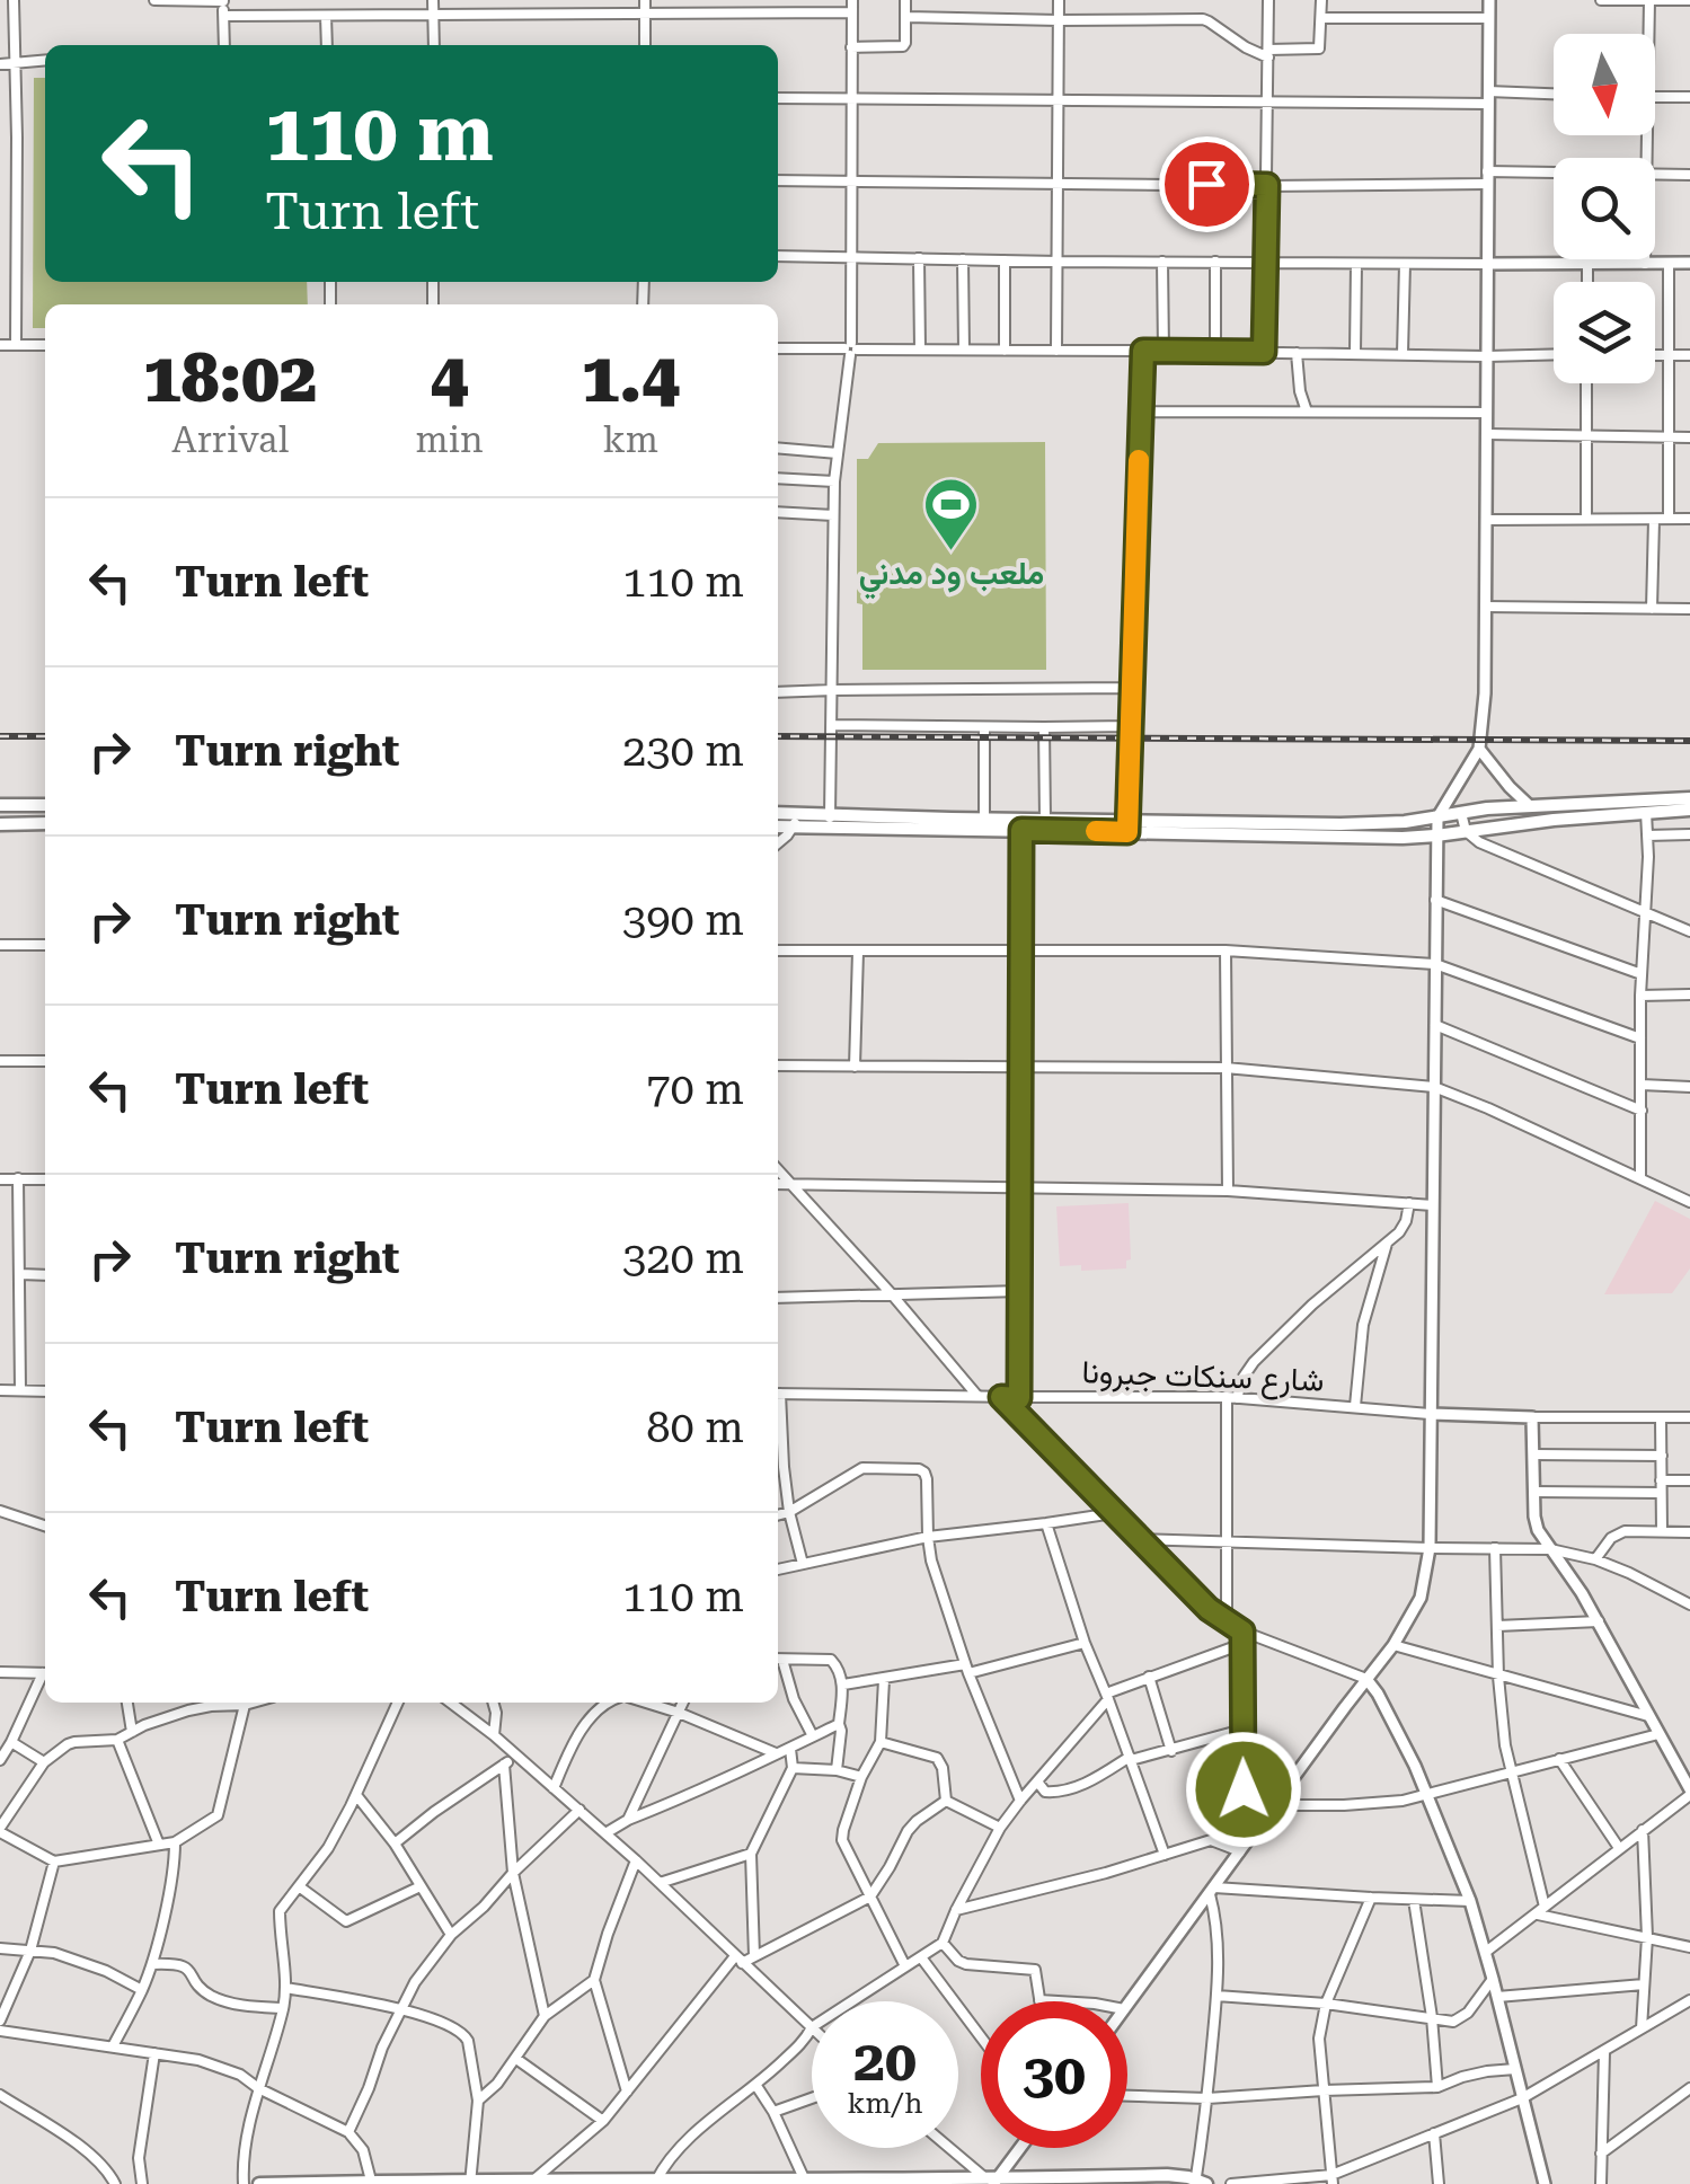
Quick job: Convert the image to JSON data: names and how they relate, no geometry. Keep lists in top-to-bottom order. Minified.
{"streets":{"street":["شارع سنكات جبرونا"]},"places":{"sports":["ملعب ود مدني"]},"north":"bottom","page":{"turn":["110 m","Turn left"],"eta":["18:02","Arrival","4","min","1.4","km"],"list":[{"name":"Turn left","value":"110 m"},{"name":"Turn right","value":"230 m"},{"name":"Turn right","value":"390 m"},{"name":"Turn left","value":"70 m"},{"name":"Turn right","value":"320 m"},{"name":"Turn left","value":"80 m"},{"name":"Turn left","value":"110 m"}],"speed":"20 km/h","limit":"30"}}
